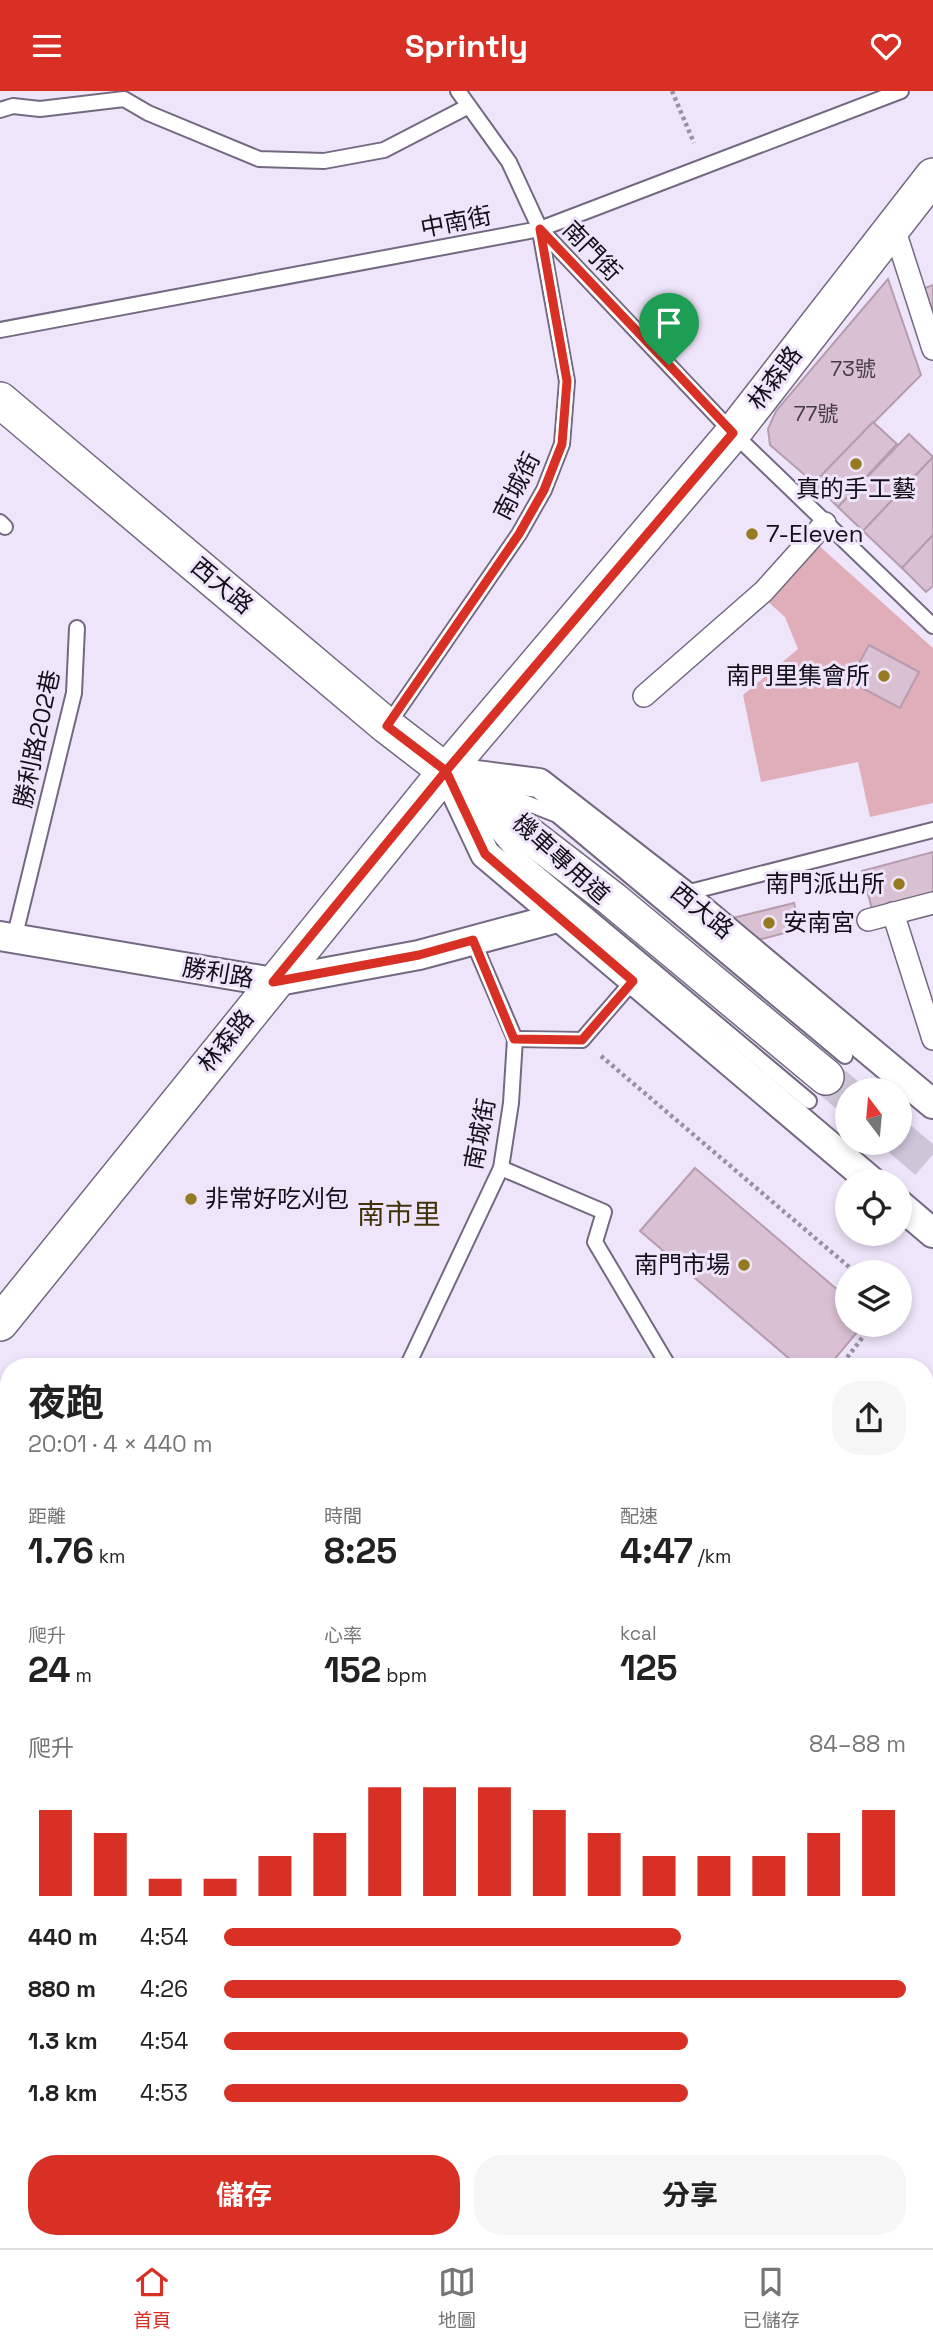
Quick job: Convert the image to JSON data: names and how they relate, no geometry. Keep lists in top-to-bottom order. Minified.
{"streets":{"street":["林森路","西大路","勝利路"],"lane":["中南街","南門街","南城街","勝利路202巷"]},"crossings":[["中南街","南門街"],["中南街","南城街"],["南門街","林森路"],["南門街","南城街"],["林森路","西大路"],["林森路","勝利路"],["南城街","西大路"],["南城街","勝利路"],["西大路","勝利路"],["勝利路202巷","勝利路"]],"districts":["南市里"],"places":["真的手工藝","7-Eleven","南門里集會所","南門派出所","安南宮","非常好吃刈包","南門市場"],"house_numbers":["73號","77號"],"north":"top","page":{"header":"Sprintly","heading":["夜跑","20:01 · 4 × 440 m"],"stats":[["距離","1.76 km"],["時間","8:25"],["配速","4:47 /km"],["爬升","24 m"],["心率","152 bpm"],["kcal","125"]],"chart":["爬升","84–88 m"],"list":[{"name":"440 m","note":"4:54"},{"name":"880 m","note":"4:26"},{"name":"1.3 km","note":"4:54"},{"name":"1.8 km","note":"4:53"}],"buttons":["儲存","分享"],"tabs":["首頁","地圖","已儲存"]}}
